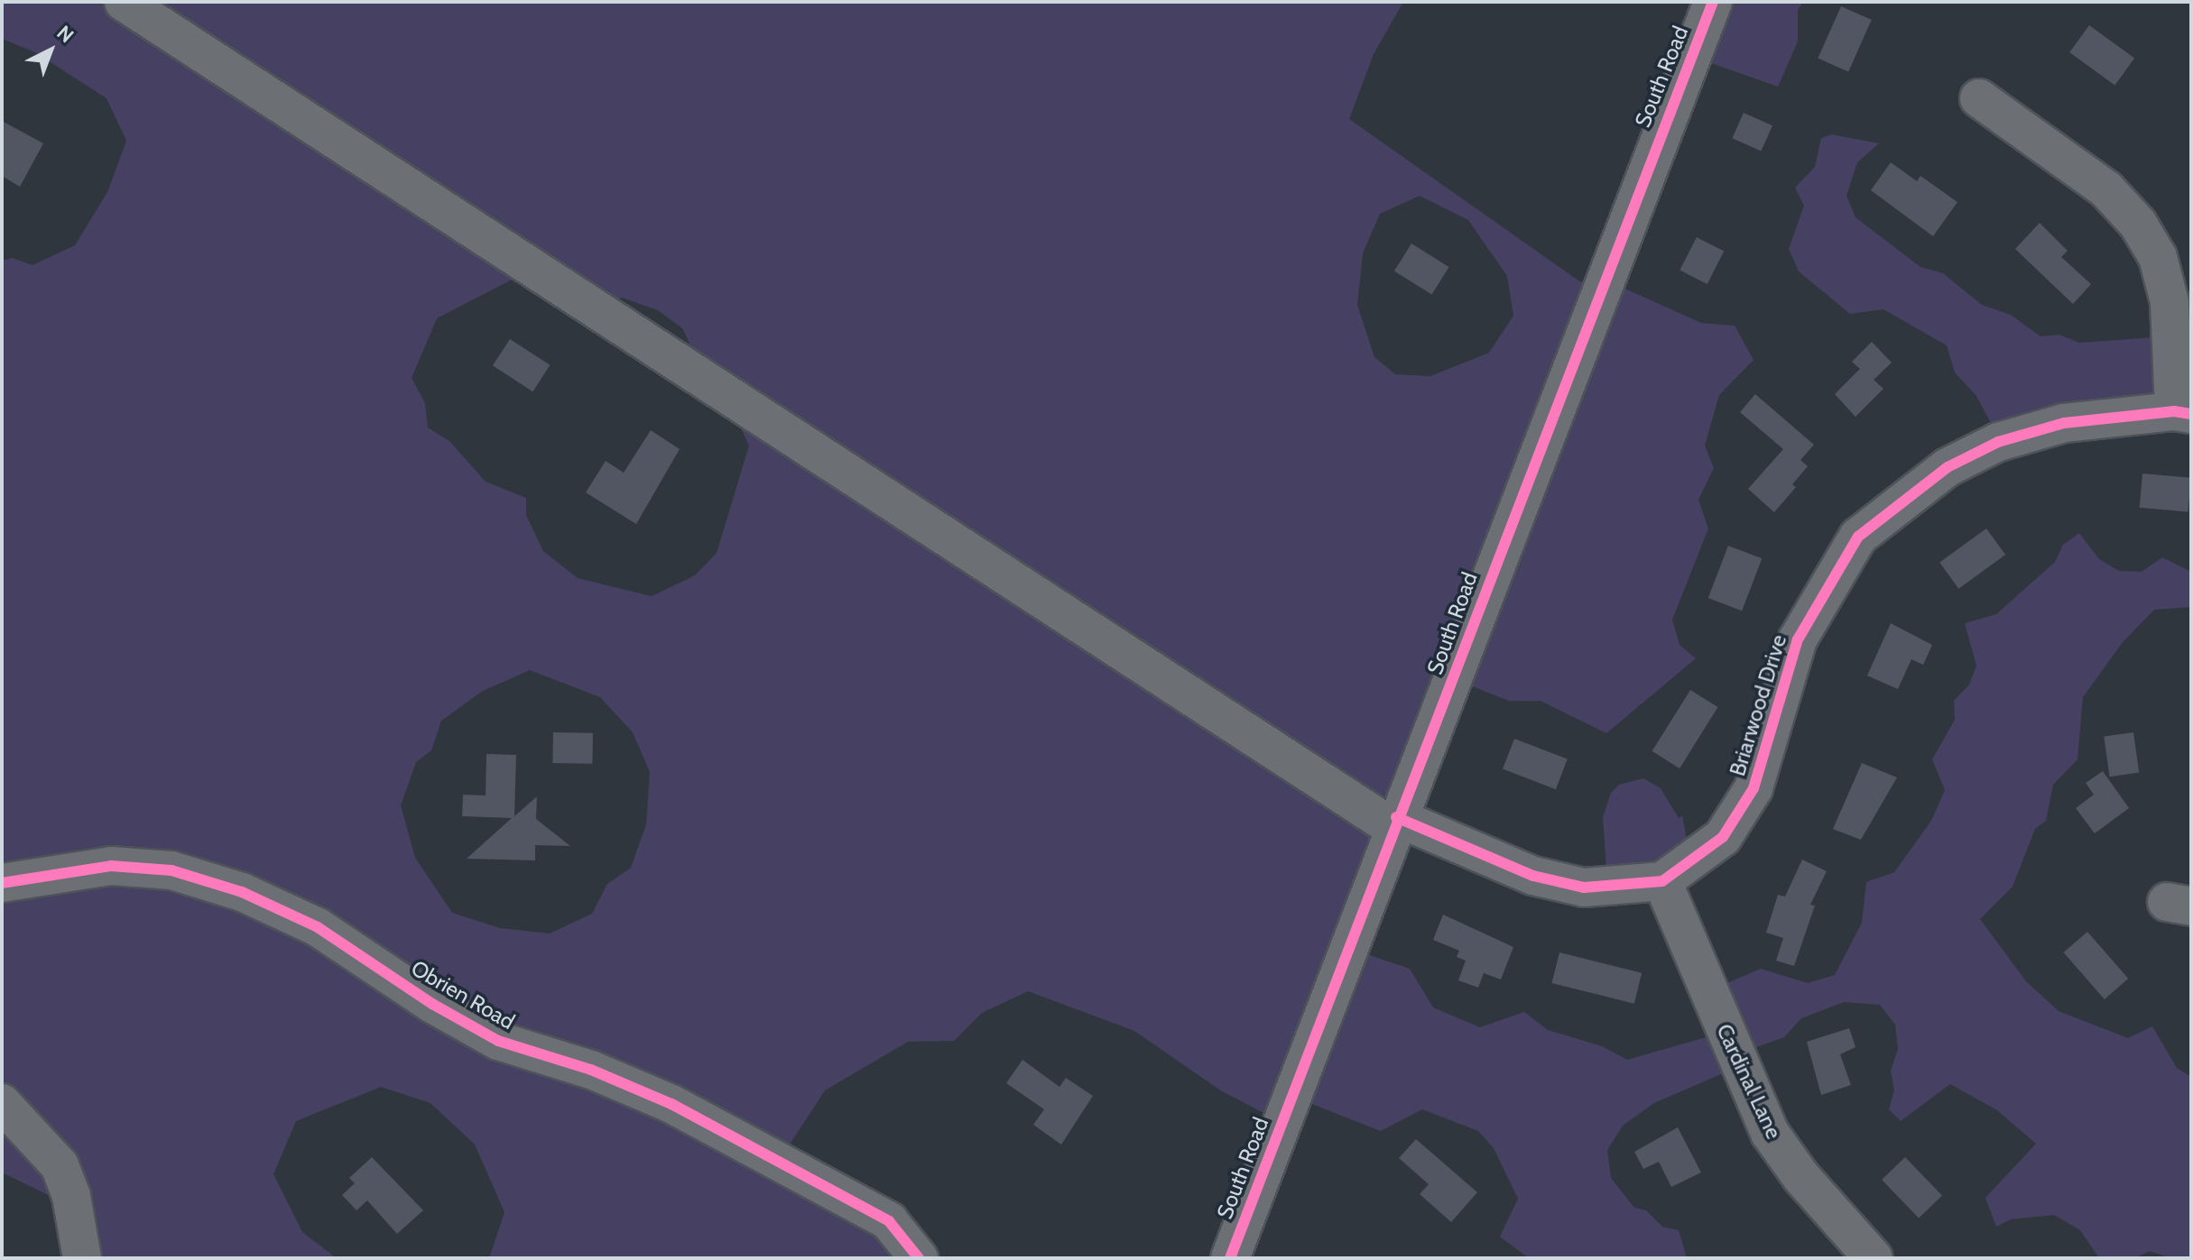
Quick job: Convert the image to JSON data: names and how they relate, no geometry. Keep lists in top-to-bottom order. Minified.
{"streets":{"street":["South Road","Briarwood Drive","Obrien Road","Cardinal Lane"]},"crossings":[["Briarwood Drive","Cardinal Lane"]],"north":"top right"}
